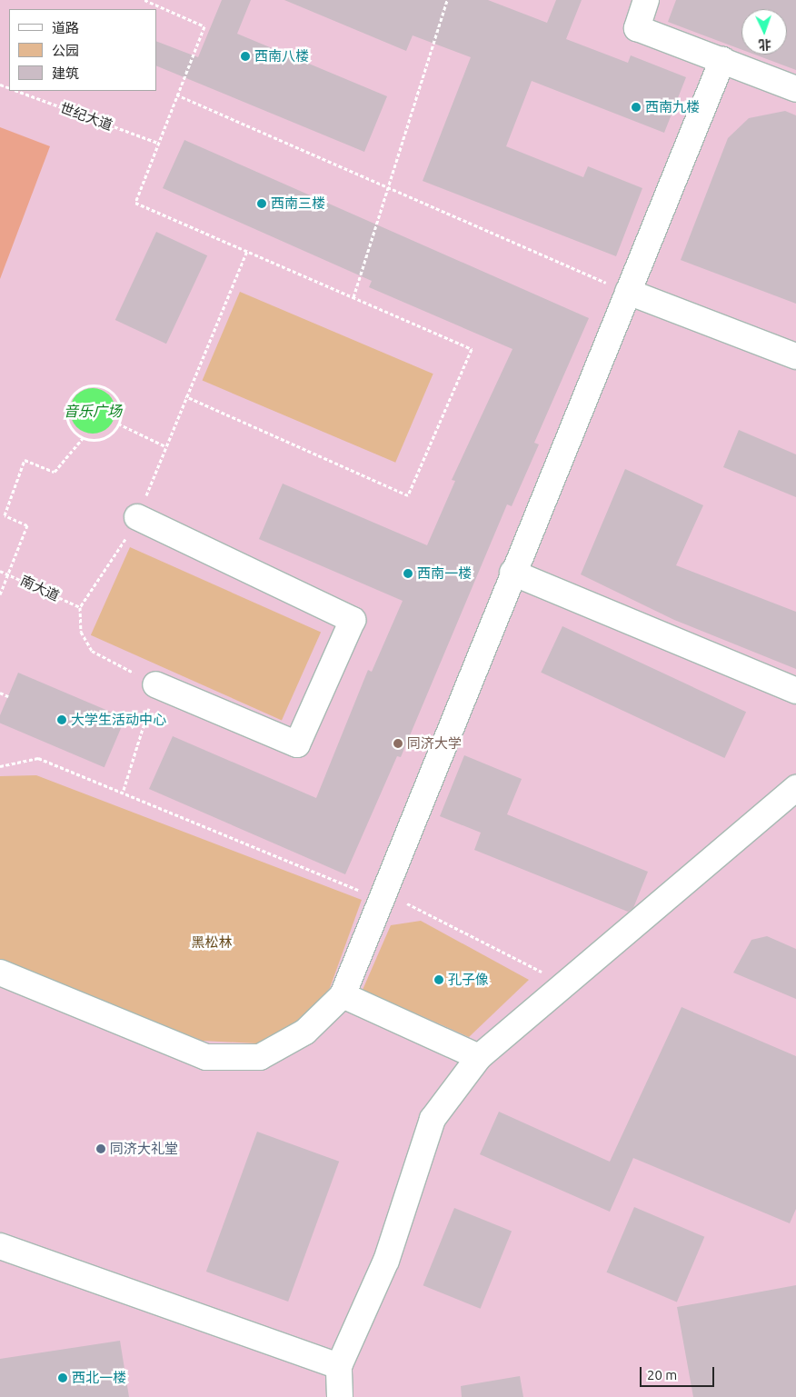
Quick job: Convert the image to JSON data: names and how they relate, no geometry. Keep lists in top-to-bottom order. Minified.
{"streets":{"path":["世纪大道","南大道"]},"water":["音乐广场"],"parks":["黑松林"],"places":["西南八楼","西南九楼","西南三楼","西南一楼","大学生活动中心","同济大学","孔子像","同济大礼堂","西北一楼"],"legend":["道路","公园","建筑"],"scale_bar":"20 m","north":"bottom"}
